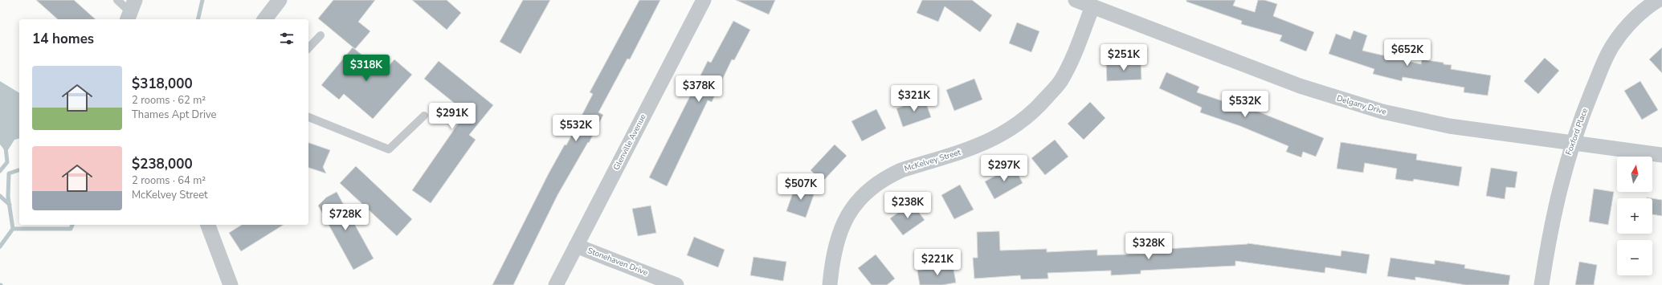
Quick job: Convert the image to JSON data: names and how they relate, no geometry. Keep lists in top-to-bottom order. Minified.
{"streets":{"street":["Delgany Drive","Foxford Place","Glenville Avenue","McKelvey Street","Stonehaven Drive"]},"crossings":[["Delgany Drive","Foxford Place"],["Delgany Drive","McKelvey Street"],["Glenville Avenue","Stonehaven Drive"]],"north":"top","page":{"heading":"14 homes","price":["$652K","$251K","$318K","$378K","$321K","$532K","$291K","$532K","$297K","$507K","$238K","$728K","$328K","$221K"],"list":[{"name":"$318,000","note":"2 rooms · 62 m² · Thames Apt Drive"},{"name":"$238,000","note":"2 rooms · 64 m² · McKelvey Street"}],"map_buttons":["+","−"]}}
